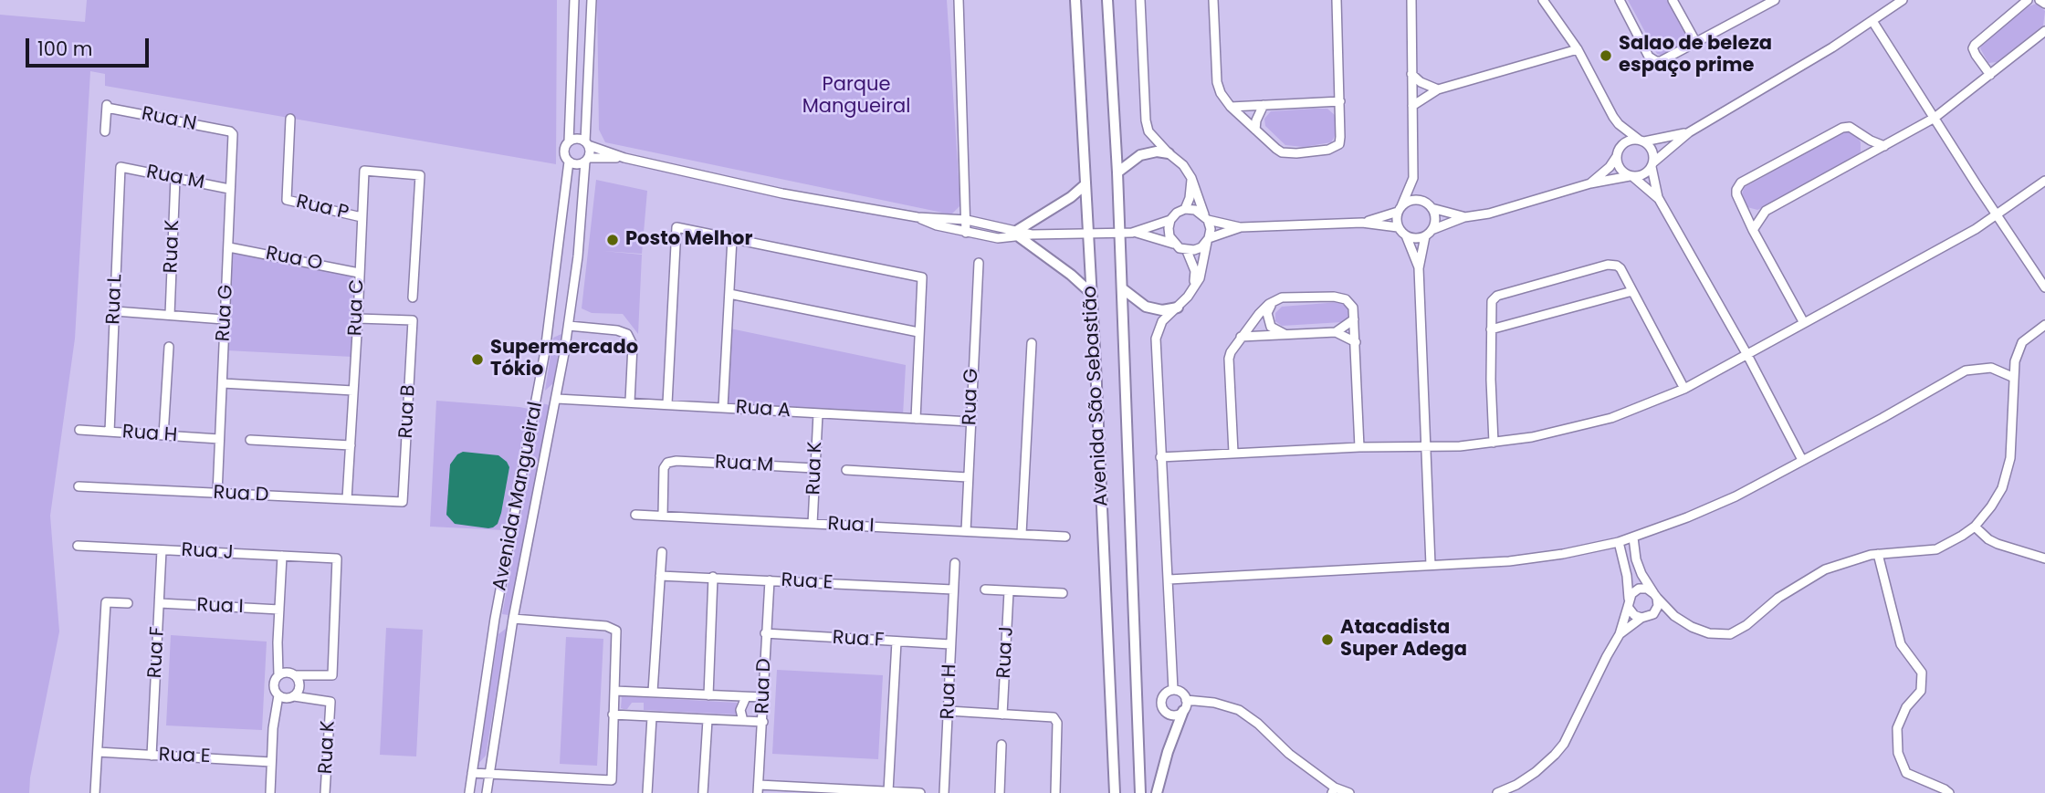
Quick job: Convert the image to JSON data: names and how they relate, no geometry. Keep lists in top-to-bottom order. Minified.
{"streets":{"main road":["Avenida São Sebastião"],"street":["Rua N","Rua M","Rua P","Rua K","Rua O","Rua L","Rua C","Rua G","Rua A","Rua B","Rua H","Rua D","Avenida Mangueiral","Rua I","Rua J","Rua E","Rua F"]},"crossings":[["Rua N","Rua G"],["Rua M","Rua K"],["Rua M","Rua L"],["Rua M","Rua G"],["Rua M","Rua I"],["Rua P","Rua C"],["Rua K","Rua A"],["Rua K","Rua I"],["Rua K","Rua J"],["Rua O","Rua C"],["Rua O","Rua G"],["Rua L","Rua H"],["Rua C","Rua B"],["Rua C","Rua D"],["Rua G","Rua A"],["Rua G","Rua H"],["Rua G","Rua D"],["Rua G","Rua I"],["Rua A","Avenida Mangueiral"],["Rua B","Rua D"],["Rua H","Rua E"],["Rua H","Rua F"],["Rua D","Rua E"],["Rua D","Rua F"],["Rua I","Rua F"],["Rua J","Rua F"],["Rua E","Rua F"]],"parks":["Parque Mangueiral"],"places":["Salao de beleza espaço prime","Posto Melhor","Supermercado Tókio","Atacadista Super Adega"],"scale_bar":"100 m"}
